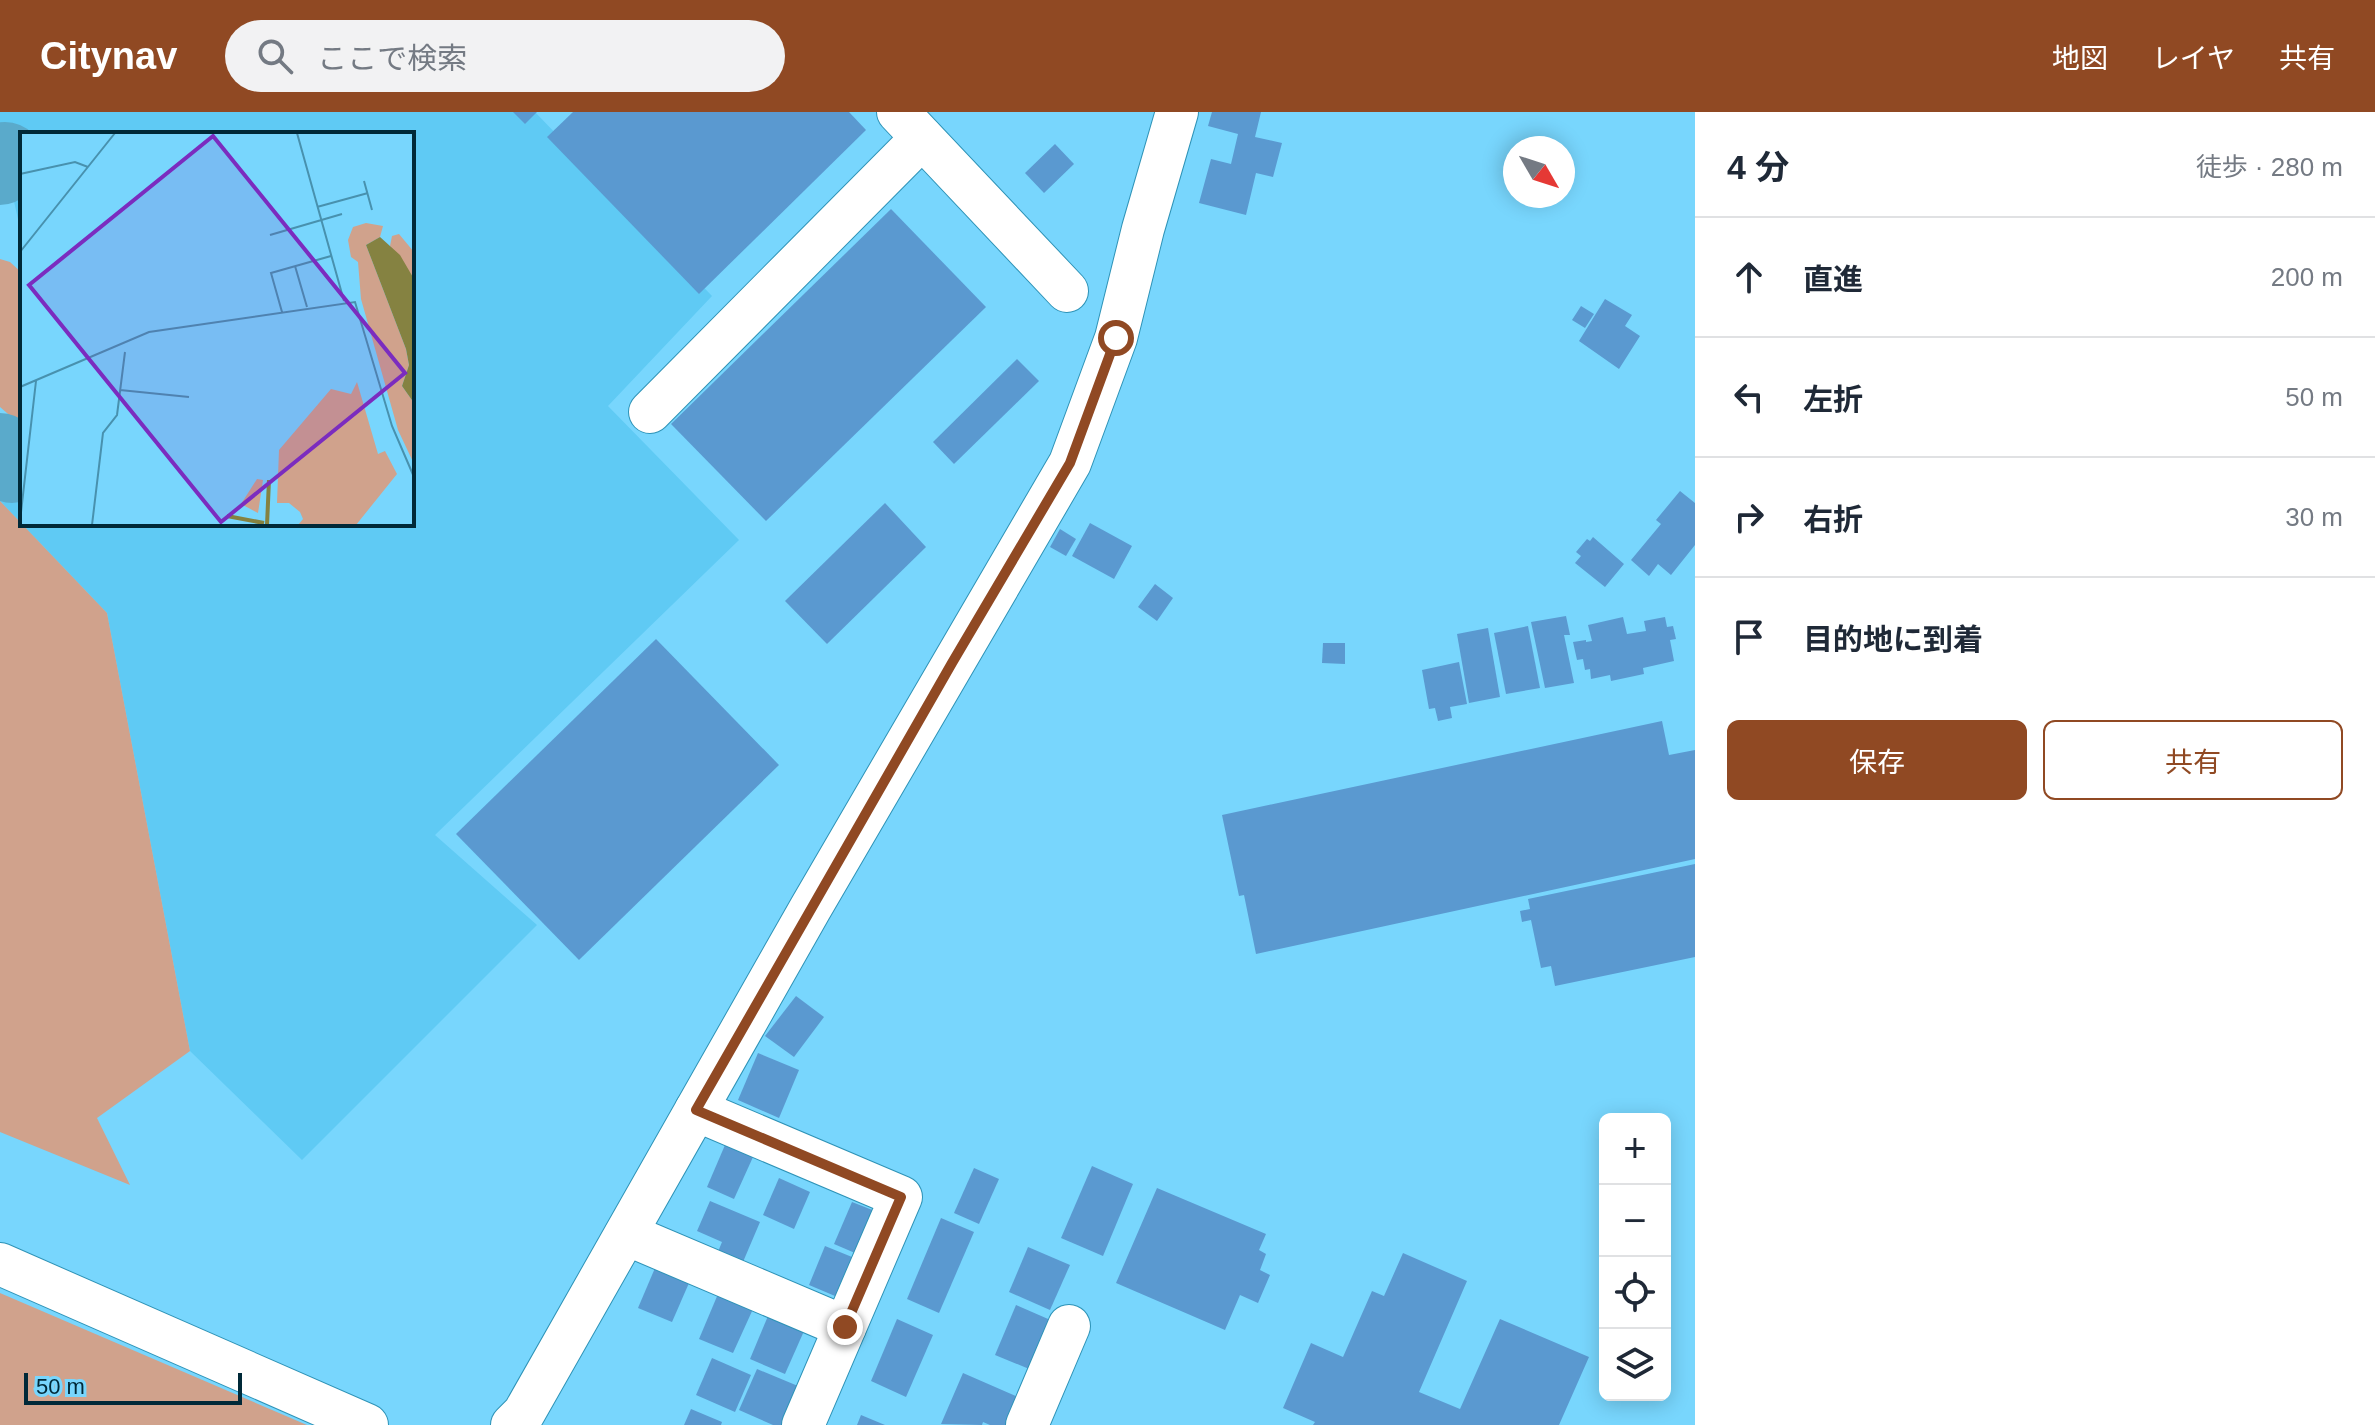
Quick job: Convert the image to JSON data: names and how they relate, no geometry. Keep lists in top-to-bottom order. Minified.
{"scale_bar":"50 m","north":"bottom right","page":{"header":"Citynav","search":"ここで検索","nav":["地図","レイヤ","共有"],"heading":["4 分","徒歩 · 280 m"],"list":[["直進","200 m"],["左折","50 m"],["右折","30 m"],"目的地に到着"],"buttons":["保存","共有"],"map_buttons":["+","−"],"scale":"50 m"}}
